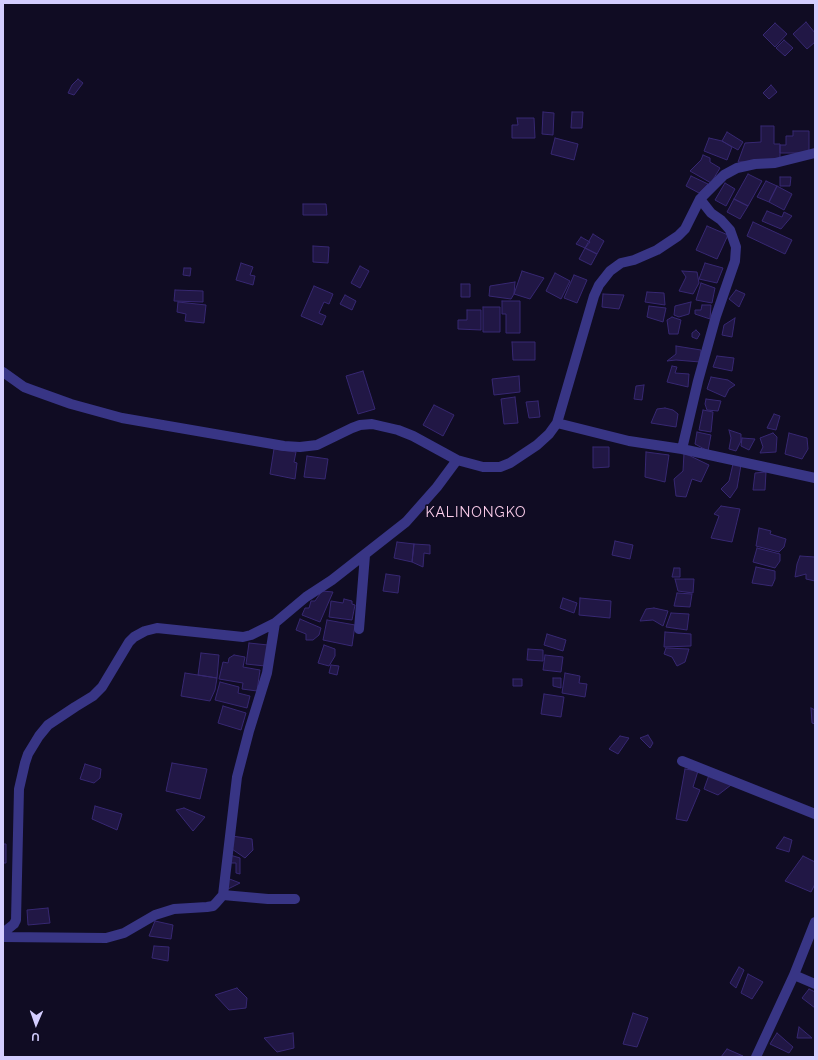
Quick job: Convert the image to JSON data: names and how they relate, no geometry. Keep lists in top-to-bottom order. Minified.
{"districts":["KALINONGKO"],"north":"bottom"}
